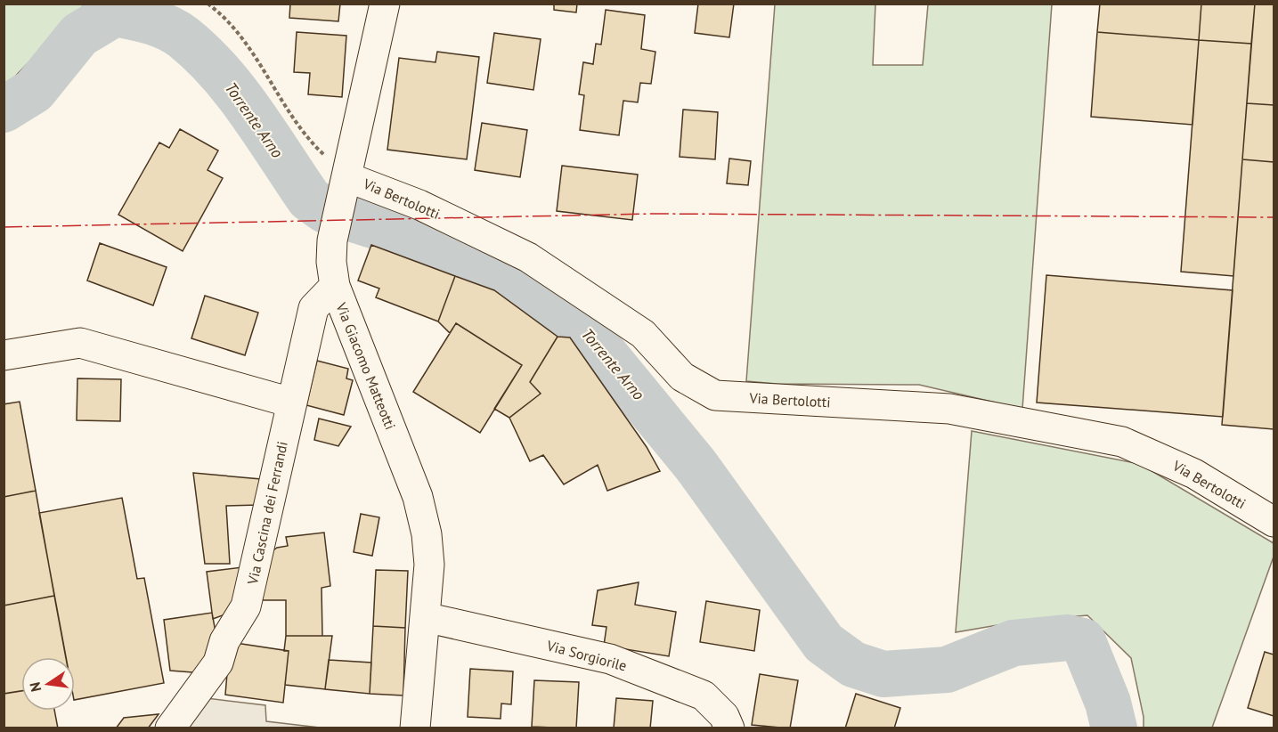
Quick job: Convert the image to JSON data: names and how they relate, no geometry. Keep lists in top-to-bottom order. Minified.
{"streets":{"street":["Via Bertolotti","Via Giacomo Matteotti","Via Cascina dei Ferrandi","Via Sorgiorile"]},"crossings":[["Via Bertolotti","Via Giacomo Matteotti"],["Via Giacomo Matteotti","Via Cascina dei Ferrandi"],["Via Giacomo Matteotti","Via Sorgiorile"]],"water":["Torrente Arno"],"north":"left"}
